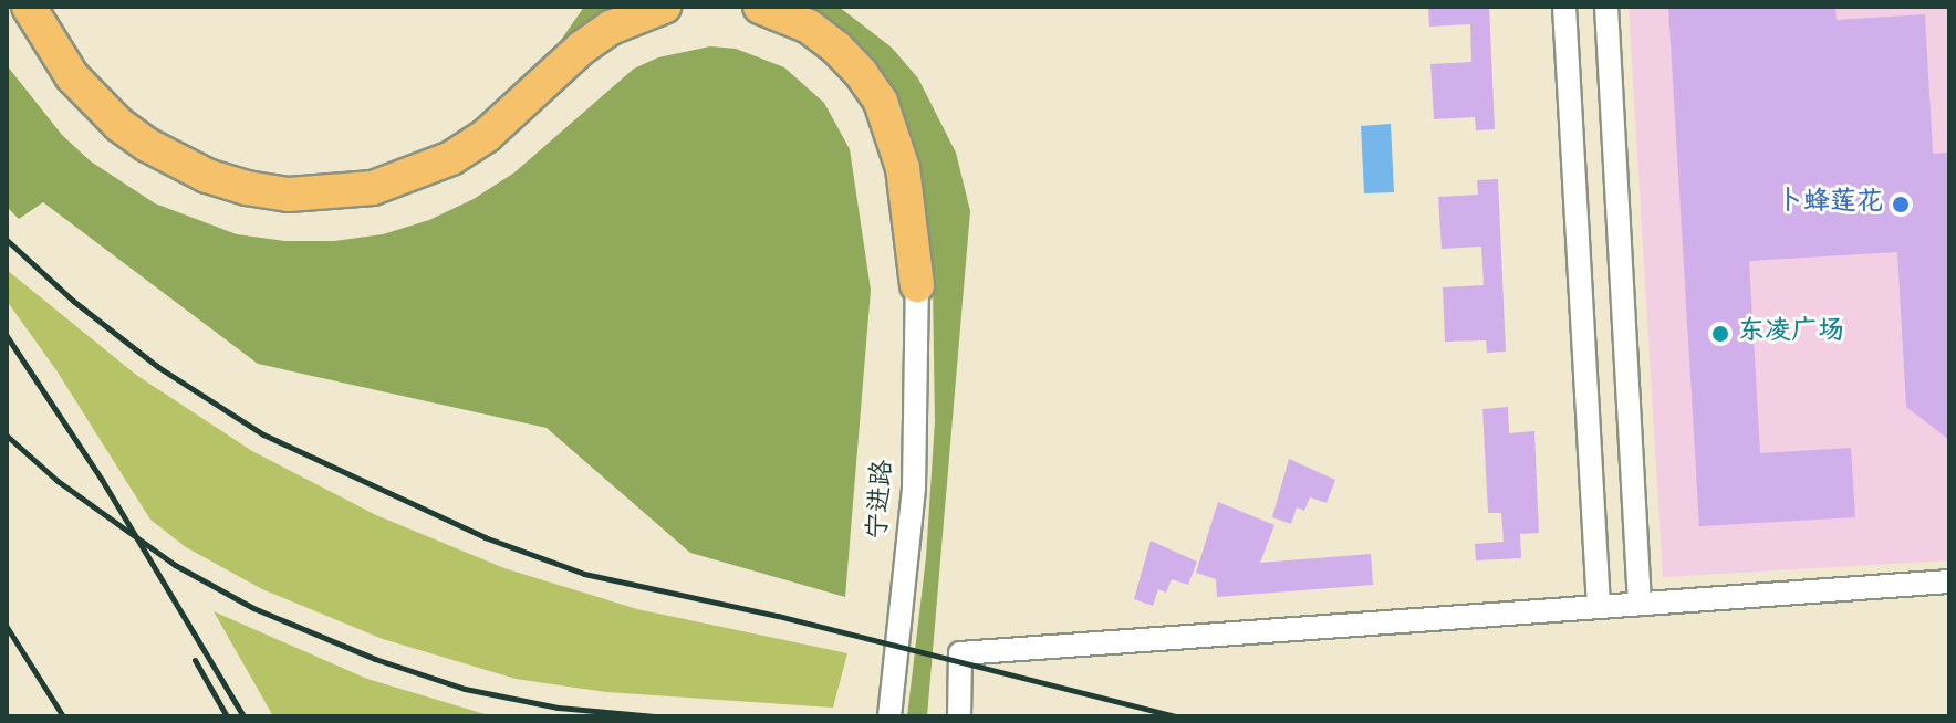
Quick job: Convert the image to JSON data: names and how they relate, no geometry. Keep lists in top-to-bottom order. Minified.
{"streets":{"street":["宁进路"]},"places":["卜蜂莲花","东凌广场"]}
